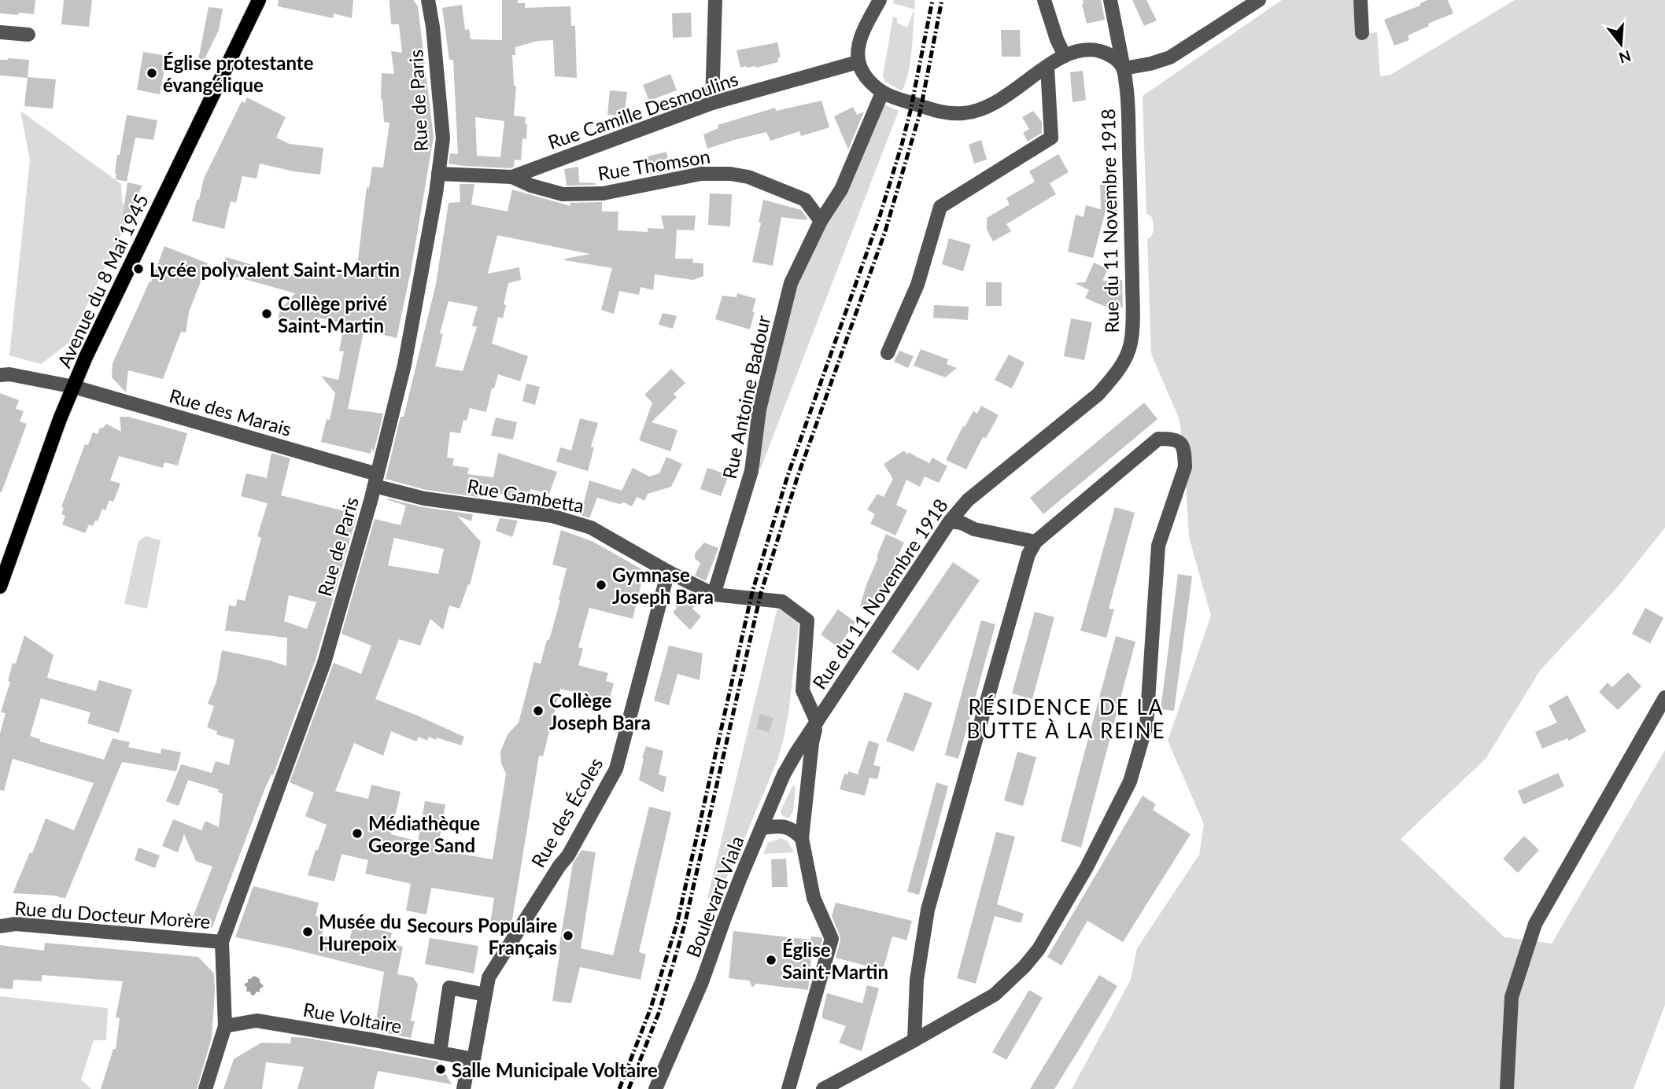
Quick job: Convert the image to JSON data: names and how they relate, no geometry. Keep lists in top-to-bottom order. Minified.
{"streets":{"main road":["Avenue du 8 Mai 1945"],"street":["Rue de Paris","Rue Camille Desmoulins","Rue Thomson","Rue du 11 Novembre 1918","Rue Antoine Badour","Rue des Marais","Rue Gambetta","Rue des Écoles","Boulevard Viala","Rue du Docteur Morère","Rue Voltaire"]},"crossings":[["Rue de Paris","Rue Camille Desmoulins"],["Rue de Paris","Rue des Marais"],["Rue de Paris","Rue Gambetta"],["Rue de Paris","Rue du Docteur Morère"],["Rue de Paris","Rue Voltaire"],["Rue Camille Desmoulins","Rue Thomson"],["Rue Thomson","Rue Antoine Badour"],["Rue du 11 Novembre 1918","Rue Gambetta"],["Rue du 11 Novembre 1918","Boulevard Viala"],["Avenue du 8 Mai 1945","Rue des Marais"],["Rue Antoine Badour","Rue Gambetta"],["Rue des Marais","Rue Gambetta"],["Rue Gambetta","Rue des Écoles"],["Rue Gambetta","Boulevard Viala"],["Rue des Écoles","Rue Voltaire"]],"districts":["RÉSIDENCE DE LA BUTTE À LA REINE"],"places":["Église protestante évangélique","Lycée polyvalent Saint-Martin","Collège privé Saint-Martin","Gymnase Joseph Bara","Collège Joseph Bara","Médiathèque George Sand","Musée du Hurepoix","Secours Populaire Français","Église Saint-Martin","Salle Municipale Voltaire"],"north":"bottom"}
